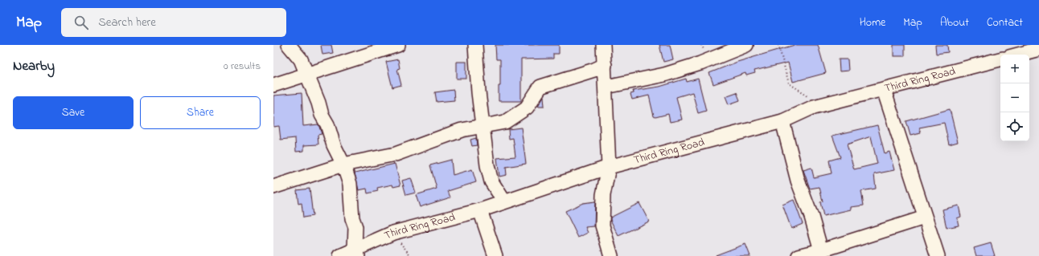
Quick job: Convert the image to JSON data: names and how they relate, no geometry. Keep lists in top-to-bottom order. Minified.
{"streets":{"street":["Third Ring Road"]},"page":{"header":"Map","search":"Search here","nav":["Home","Map","About","Contact"],"heading":["Nearby","0 results"],"map_buttons":["+","−"],"buttons":["Save","Share"]}}
